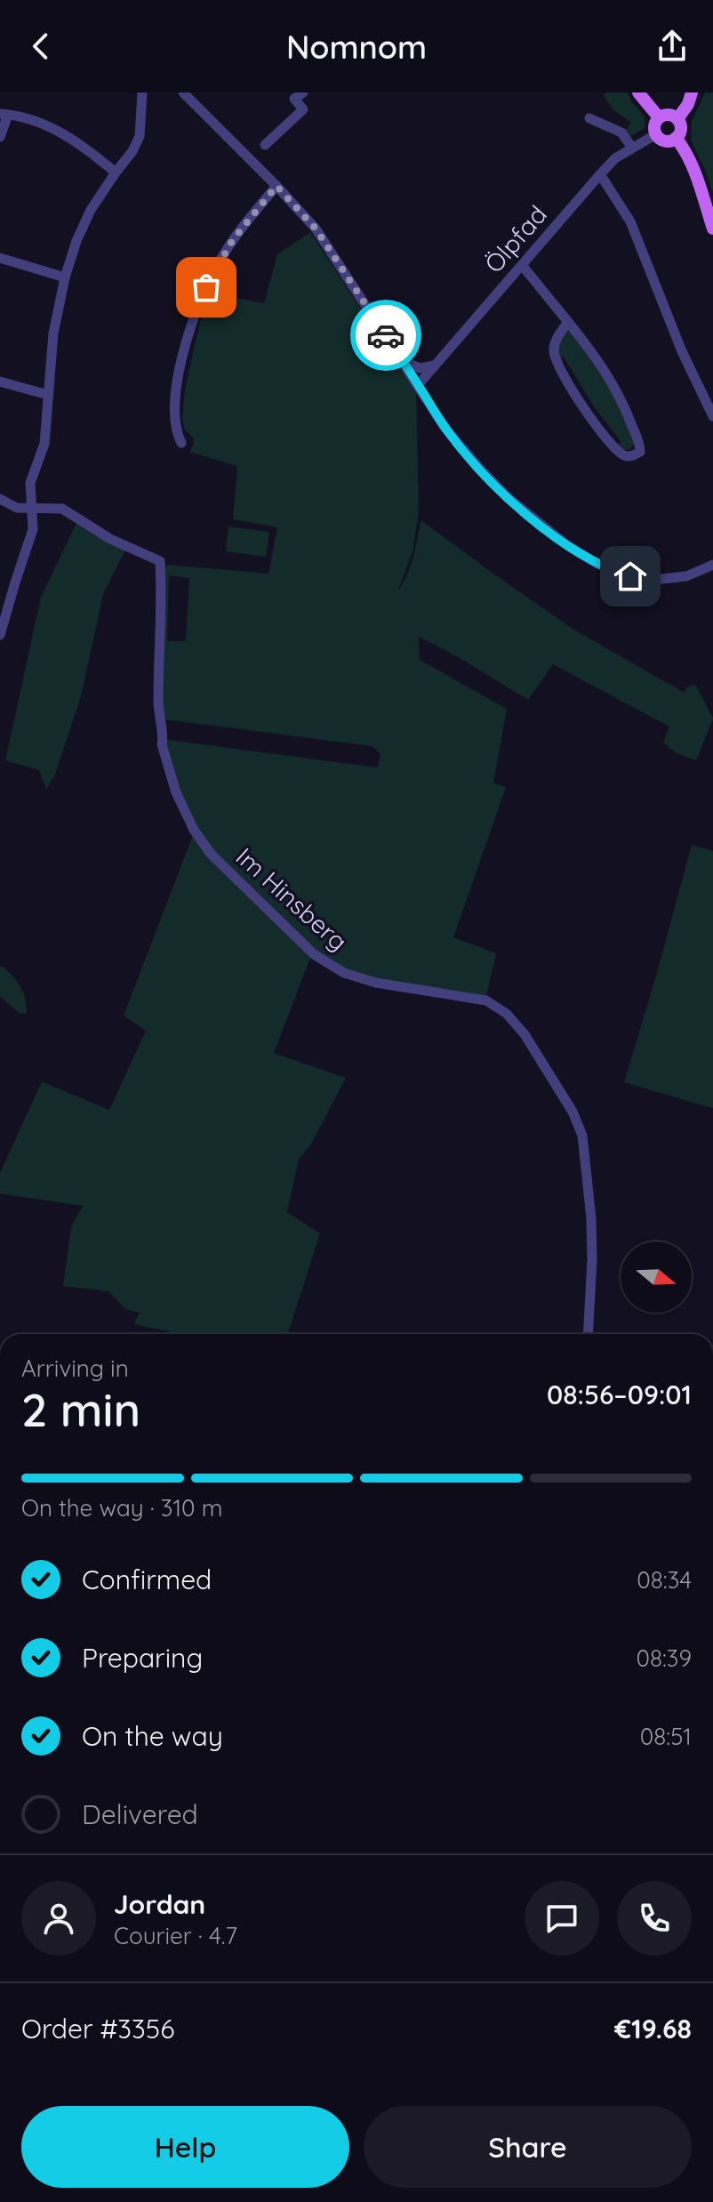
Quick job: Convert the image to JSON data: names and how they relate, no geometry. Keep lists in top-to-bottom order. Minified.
{"streets":{"street":["Ölpfad","Im Hinsberg"]},"north":"right","page":{"header":"Nomnom","heading":["2 min","Arriving in","08:56–09:01"],"panel":["Jordan","Courier · 4.7","Order #3356","€19.68"],"bar":"On the way · 310 m","list":[["Confirmed","08:34"],["Preparing","08:39"],["On the way","08:51"],"Delivered"],"buttons":["Help","Share"]}}
